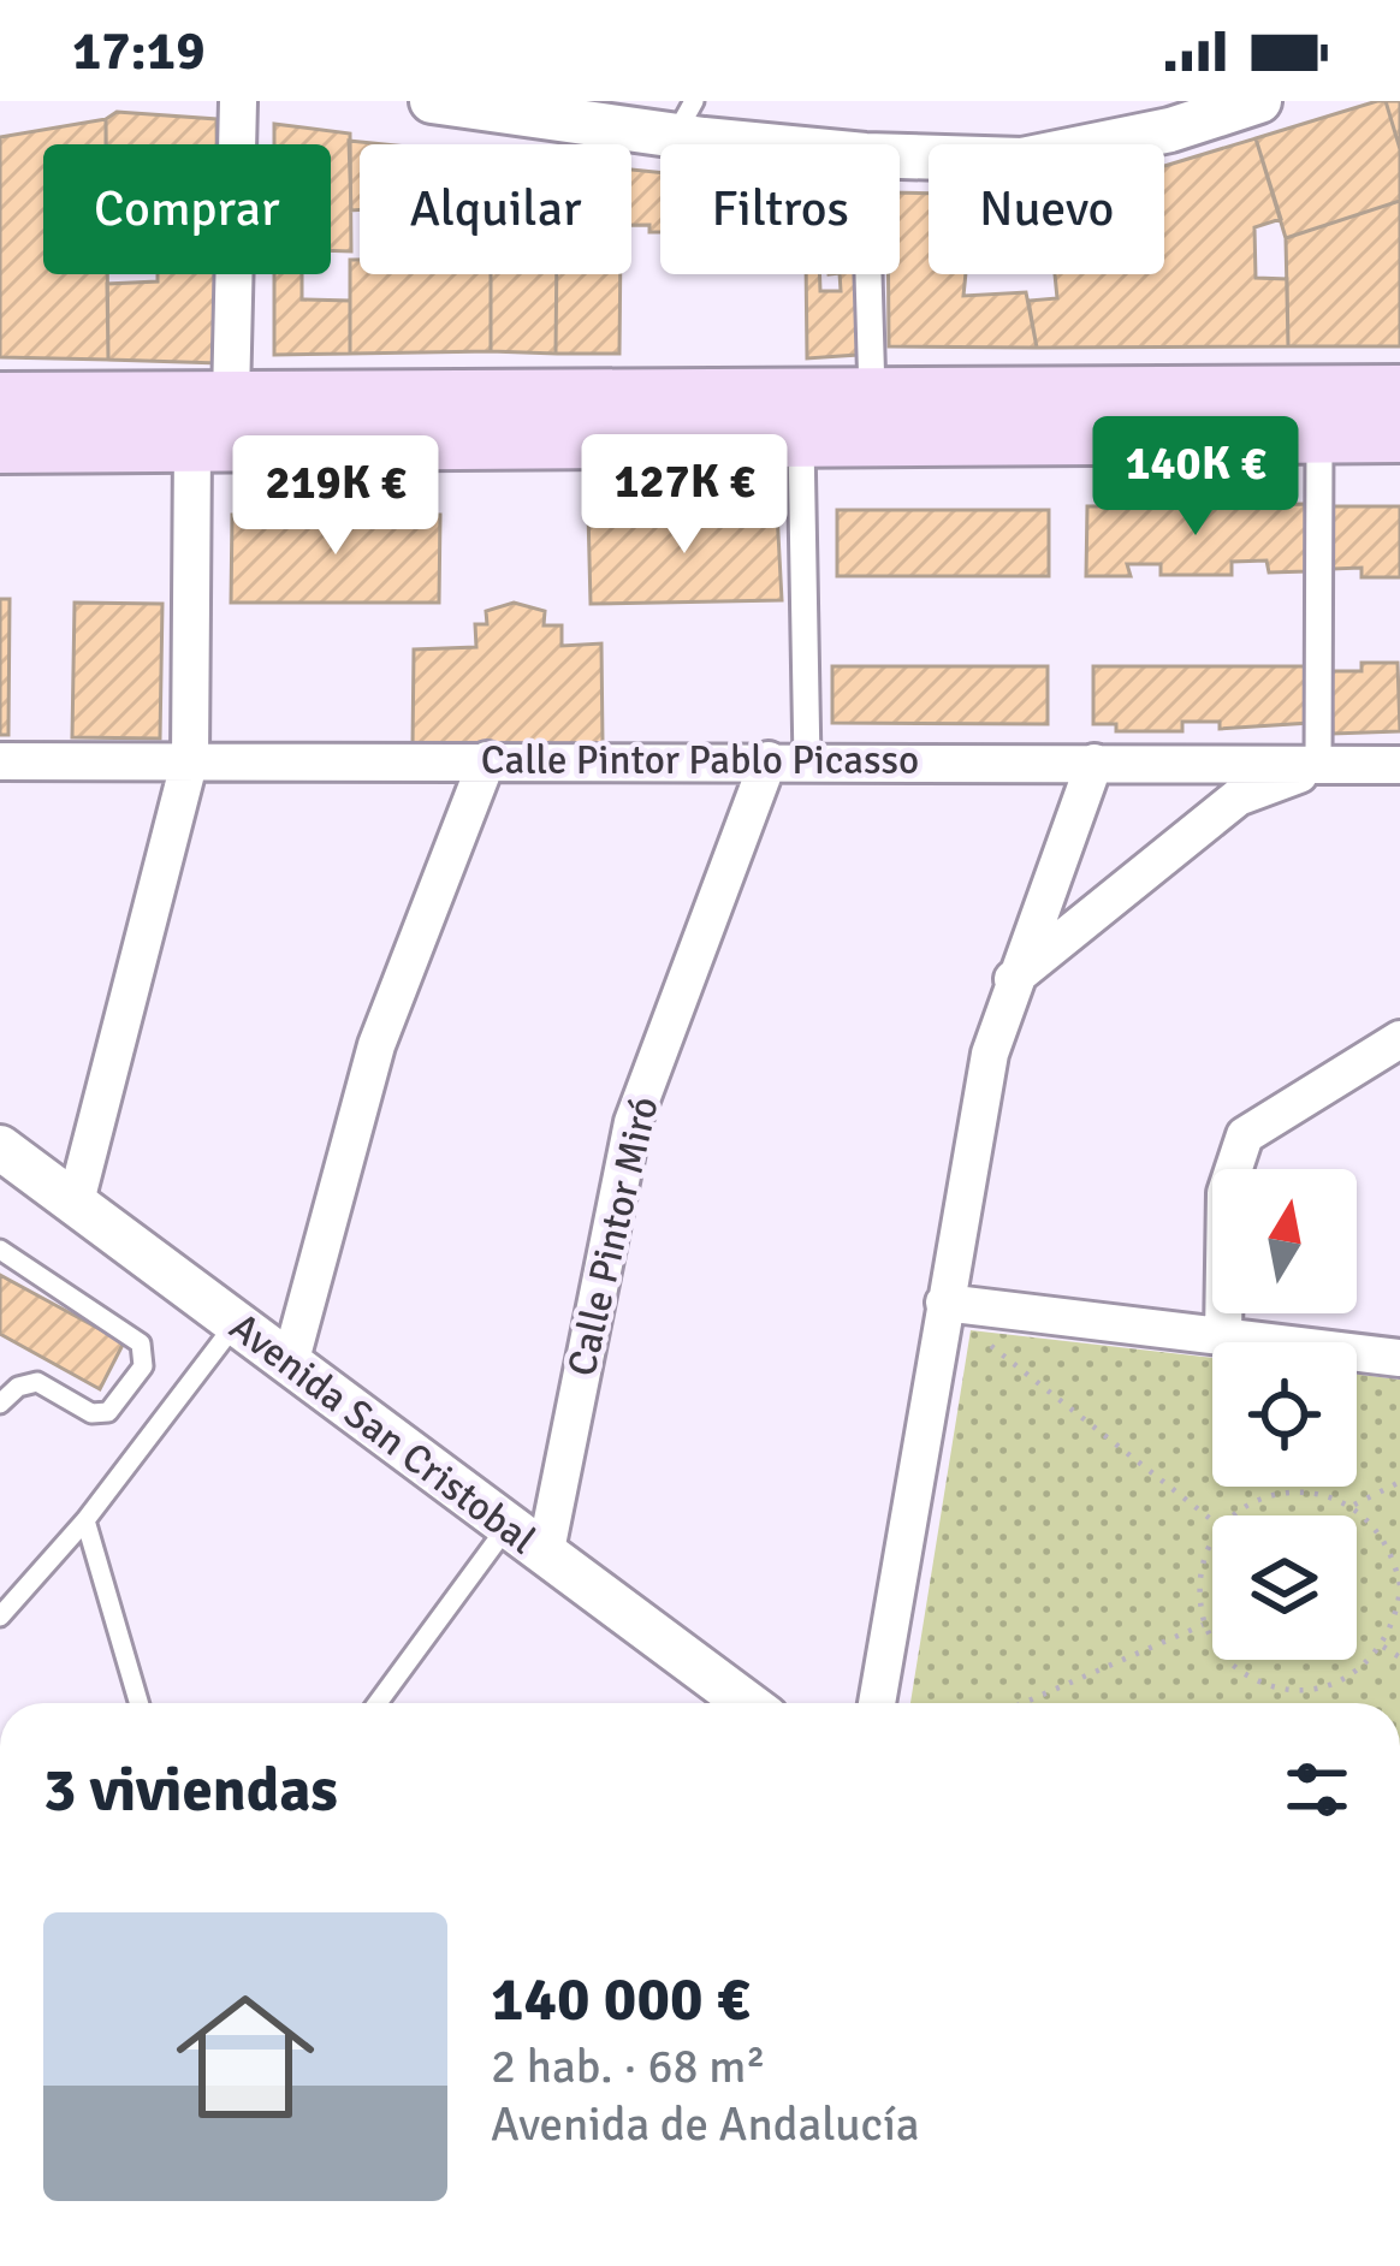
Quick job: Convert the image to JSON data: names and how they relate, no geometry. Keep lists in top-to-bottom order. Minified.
{"streets":{"street":["Calle Pintor Pablo Picasso","Calle Pintor Miró","Avenida San Cristobal"]},"crossings":[["Calle Pintor Pablo Picasso","Calle Pintor Miró"],["Calle Pintor Miró","Avenida San Cristobal"]],"north":"top","page":{"status":"17:19","chip":["Comprar","Alquilar","Filtros","Nuevo"],"price":["140K €","127K €","219K €"],"heading":"3 viviendas","list":[{"name":"140 000 €","note":"2 hab. · 68 m² · Avenida de Andalucía"}]}}
